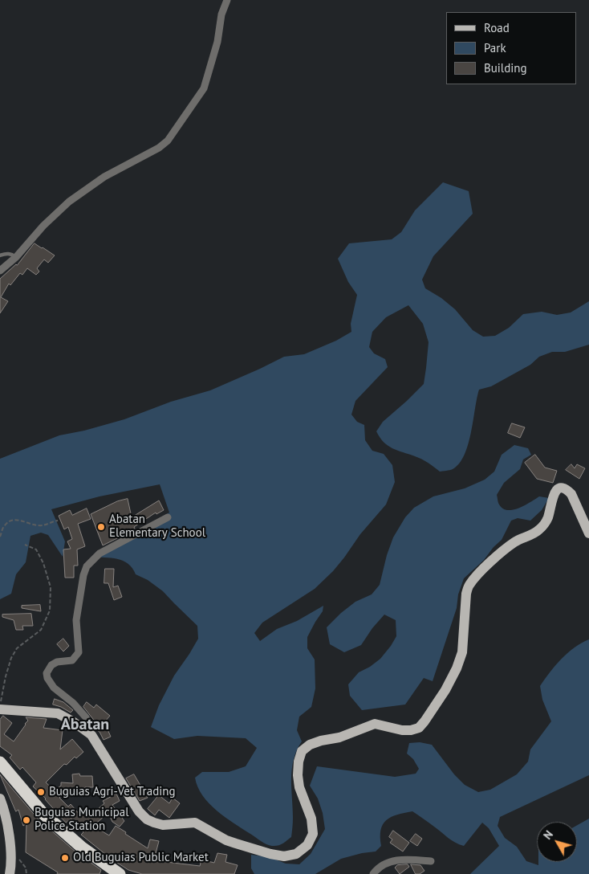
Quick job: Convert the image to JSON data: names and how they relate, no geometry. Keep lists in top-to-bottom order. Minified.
{"districts":["Abatan"],"places":["Abatan Elementary School","Buguias Agri-Vet Trading","Buguias Municipal Police Station","Old Buguias Public Market"],"legend":["Road","Park","Building"],"north":"top left"}
